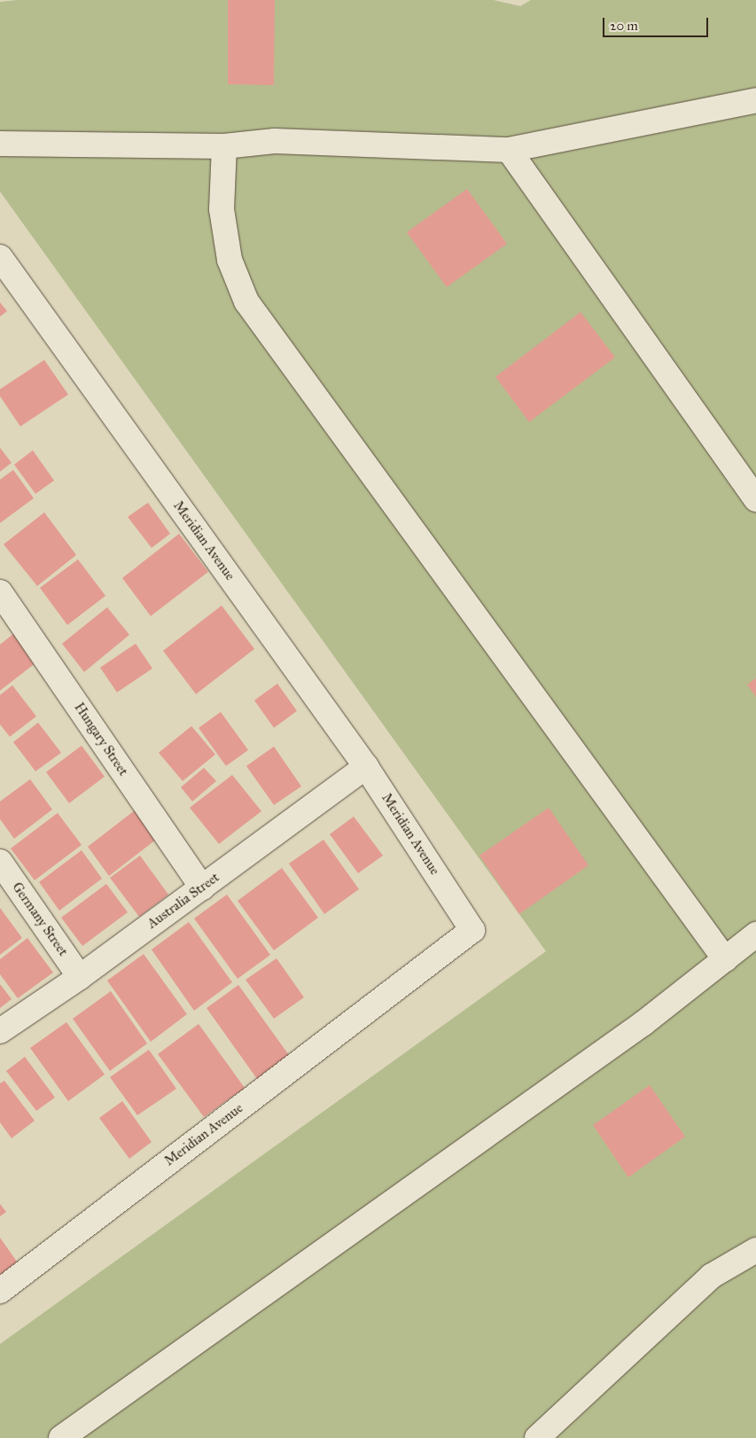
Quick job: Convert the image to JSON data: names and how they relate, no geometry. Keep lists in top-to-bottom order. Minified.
{"streets":{"street":["Meridian Avenue","Hungary Street","Australia Street","Germany Street"]},"crossings":[["Meridian Avenue","Australia Street"],["Hungary Street","Australia Street"],["Australia Street","Germany Street"]],"scale_bar":"20 m"}
